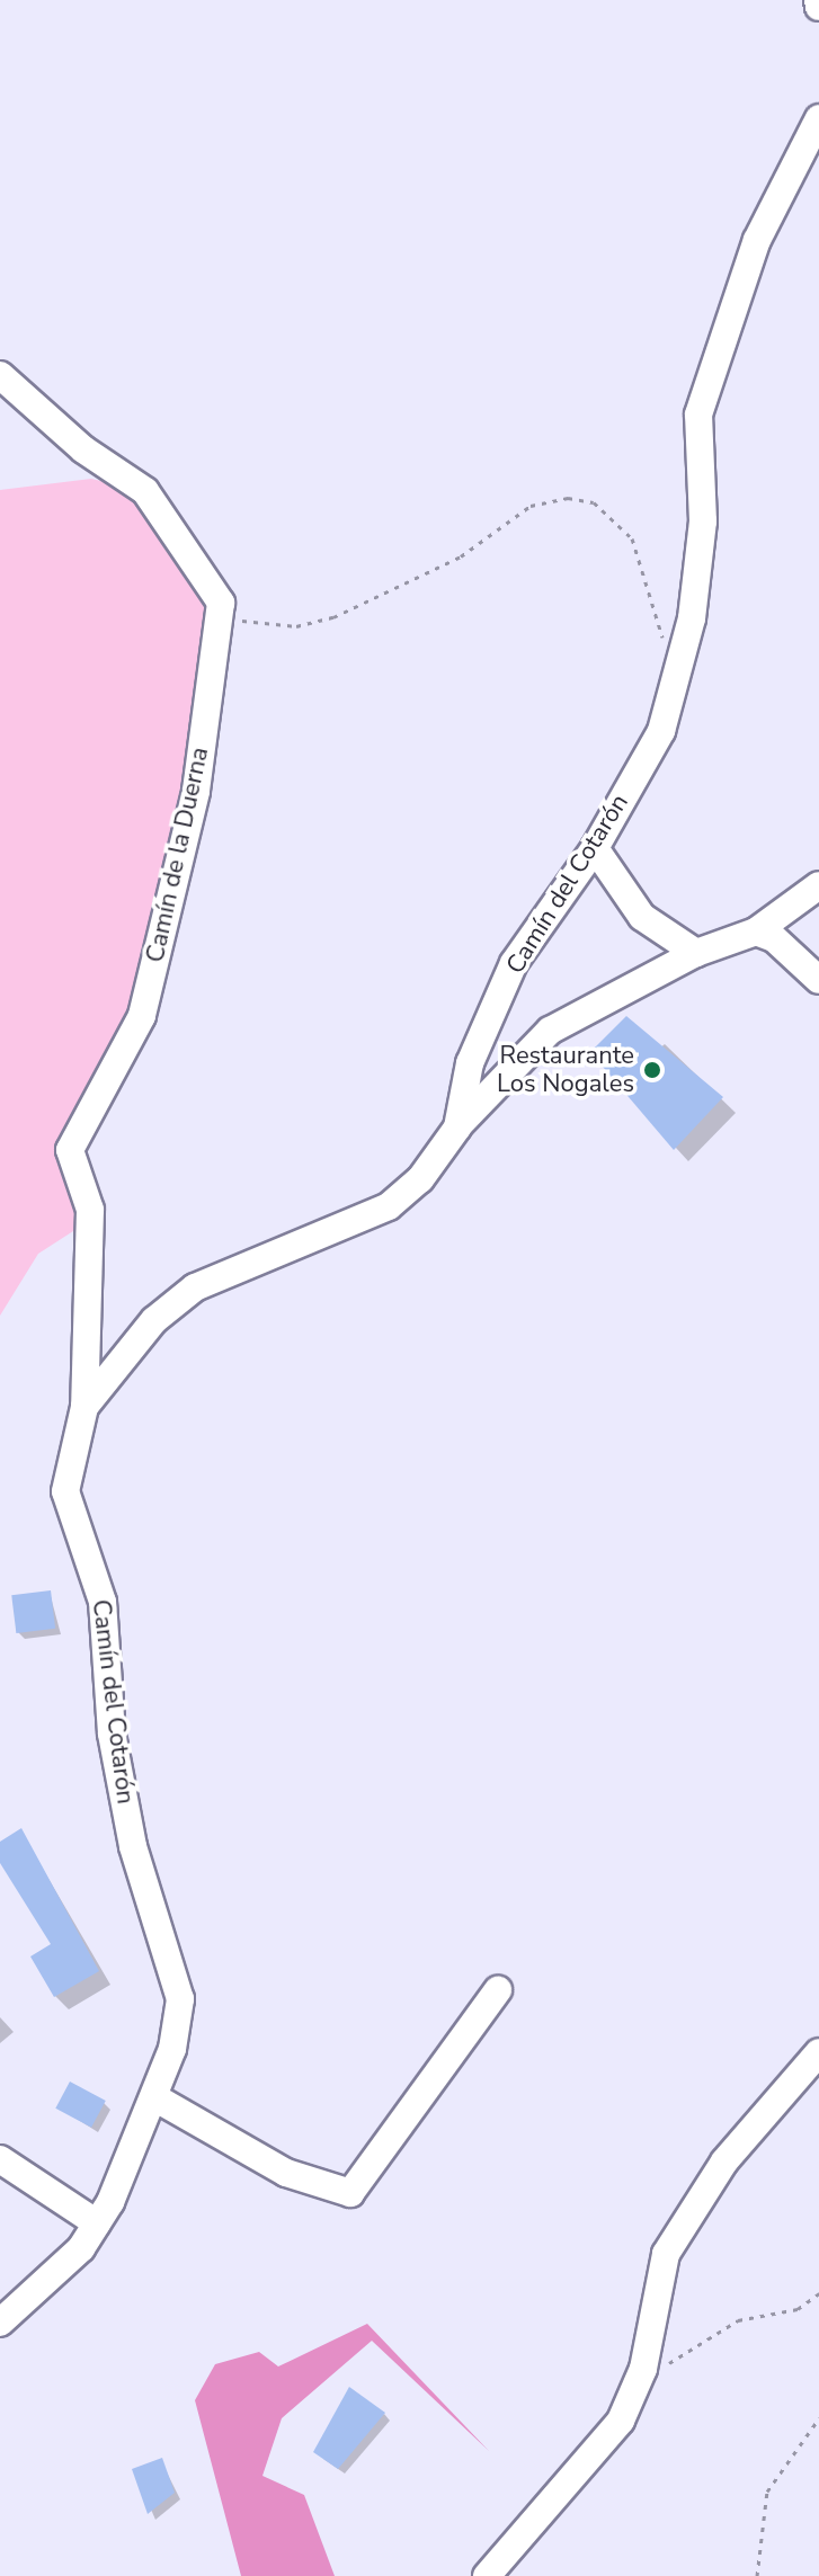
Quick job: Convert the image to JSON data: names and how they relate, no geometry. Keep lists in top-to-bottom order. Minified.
{"streets":{"street":["Camín de la Duerna","Camín del Cotarón"]},"crossings":[["Camín de la Duerna","Camín del Cotarón"]],"places":["Restaurante Los Nogales"]}
